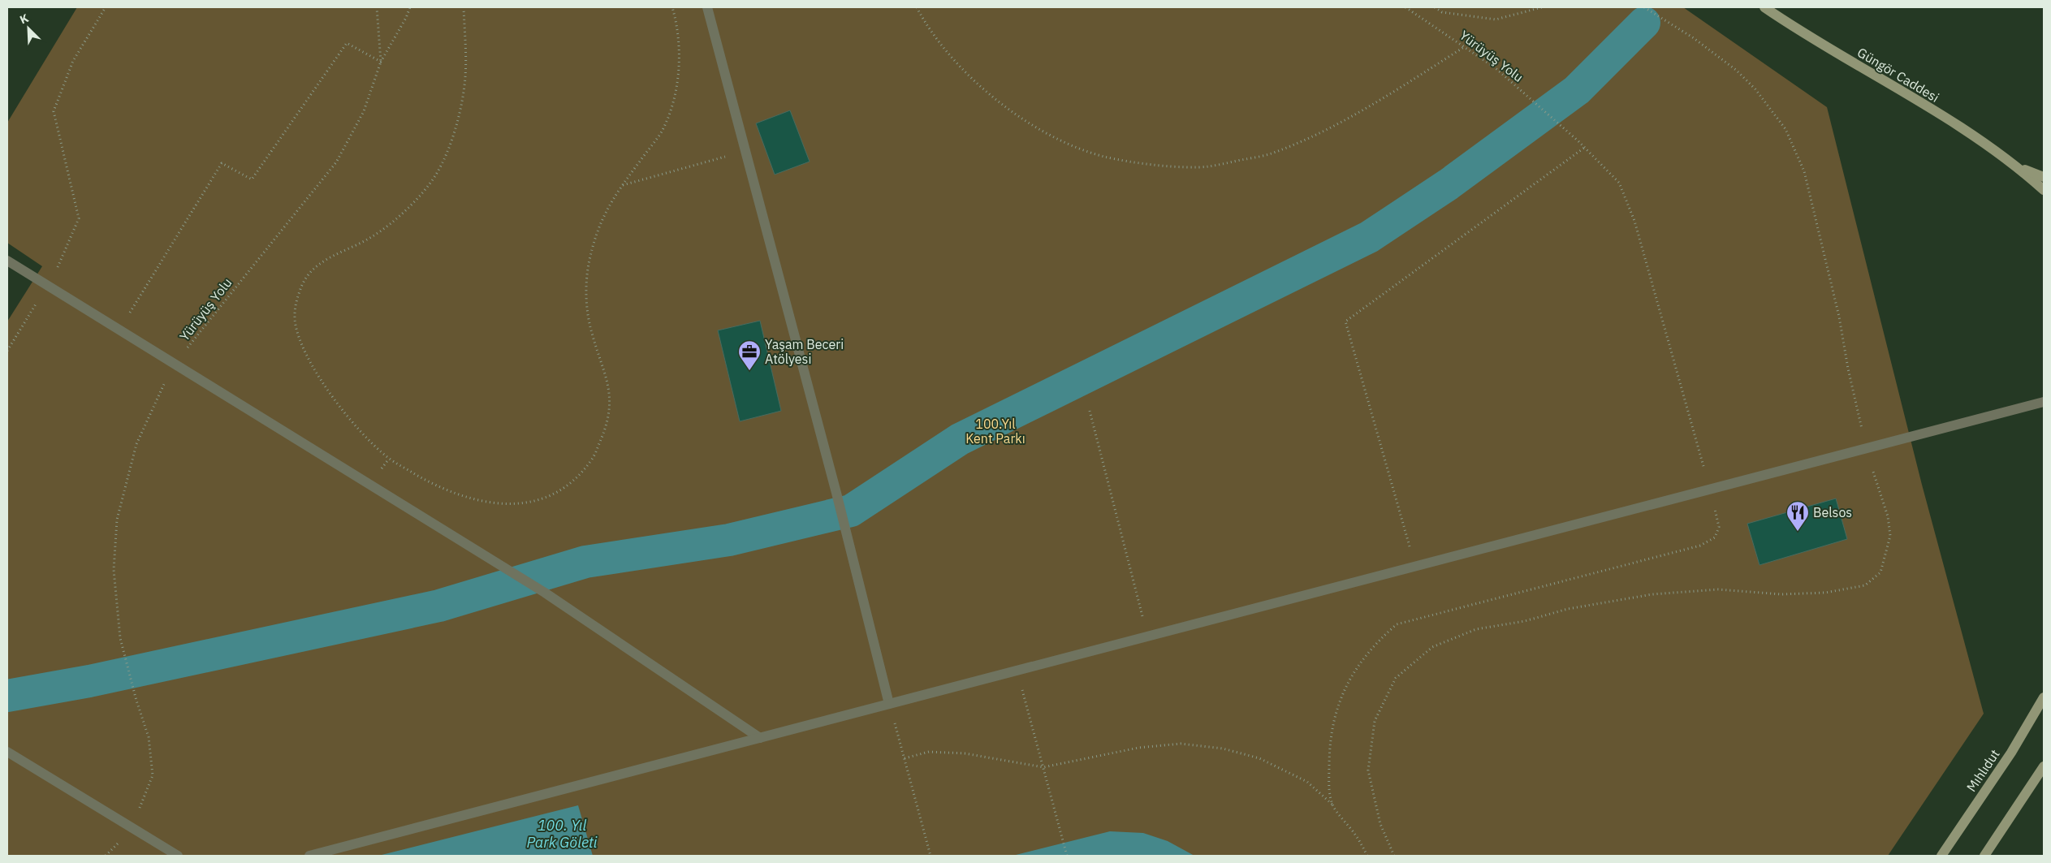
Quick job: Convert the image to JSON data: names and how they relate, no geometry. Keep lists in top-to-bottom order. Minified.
{"streets":{"main road":["Güngör Caddesi","Mıhlıdut"],"path":["Yürüyüş Yolu"]},"water":["100. Yıl Park Göleti"],"parks":["100.Yıl Kent Parkı"],"places":{"office":["Yaşam Beceri Atölyesi"],"restaurant":["Belsos"]},"north":"top left"}
